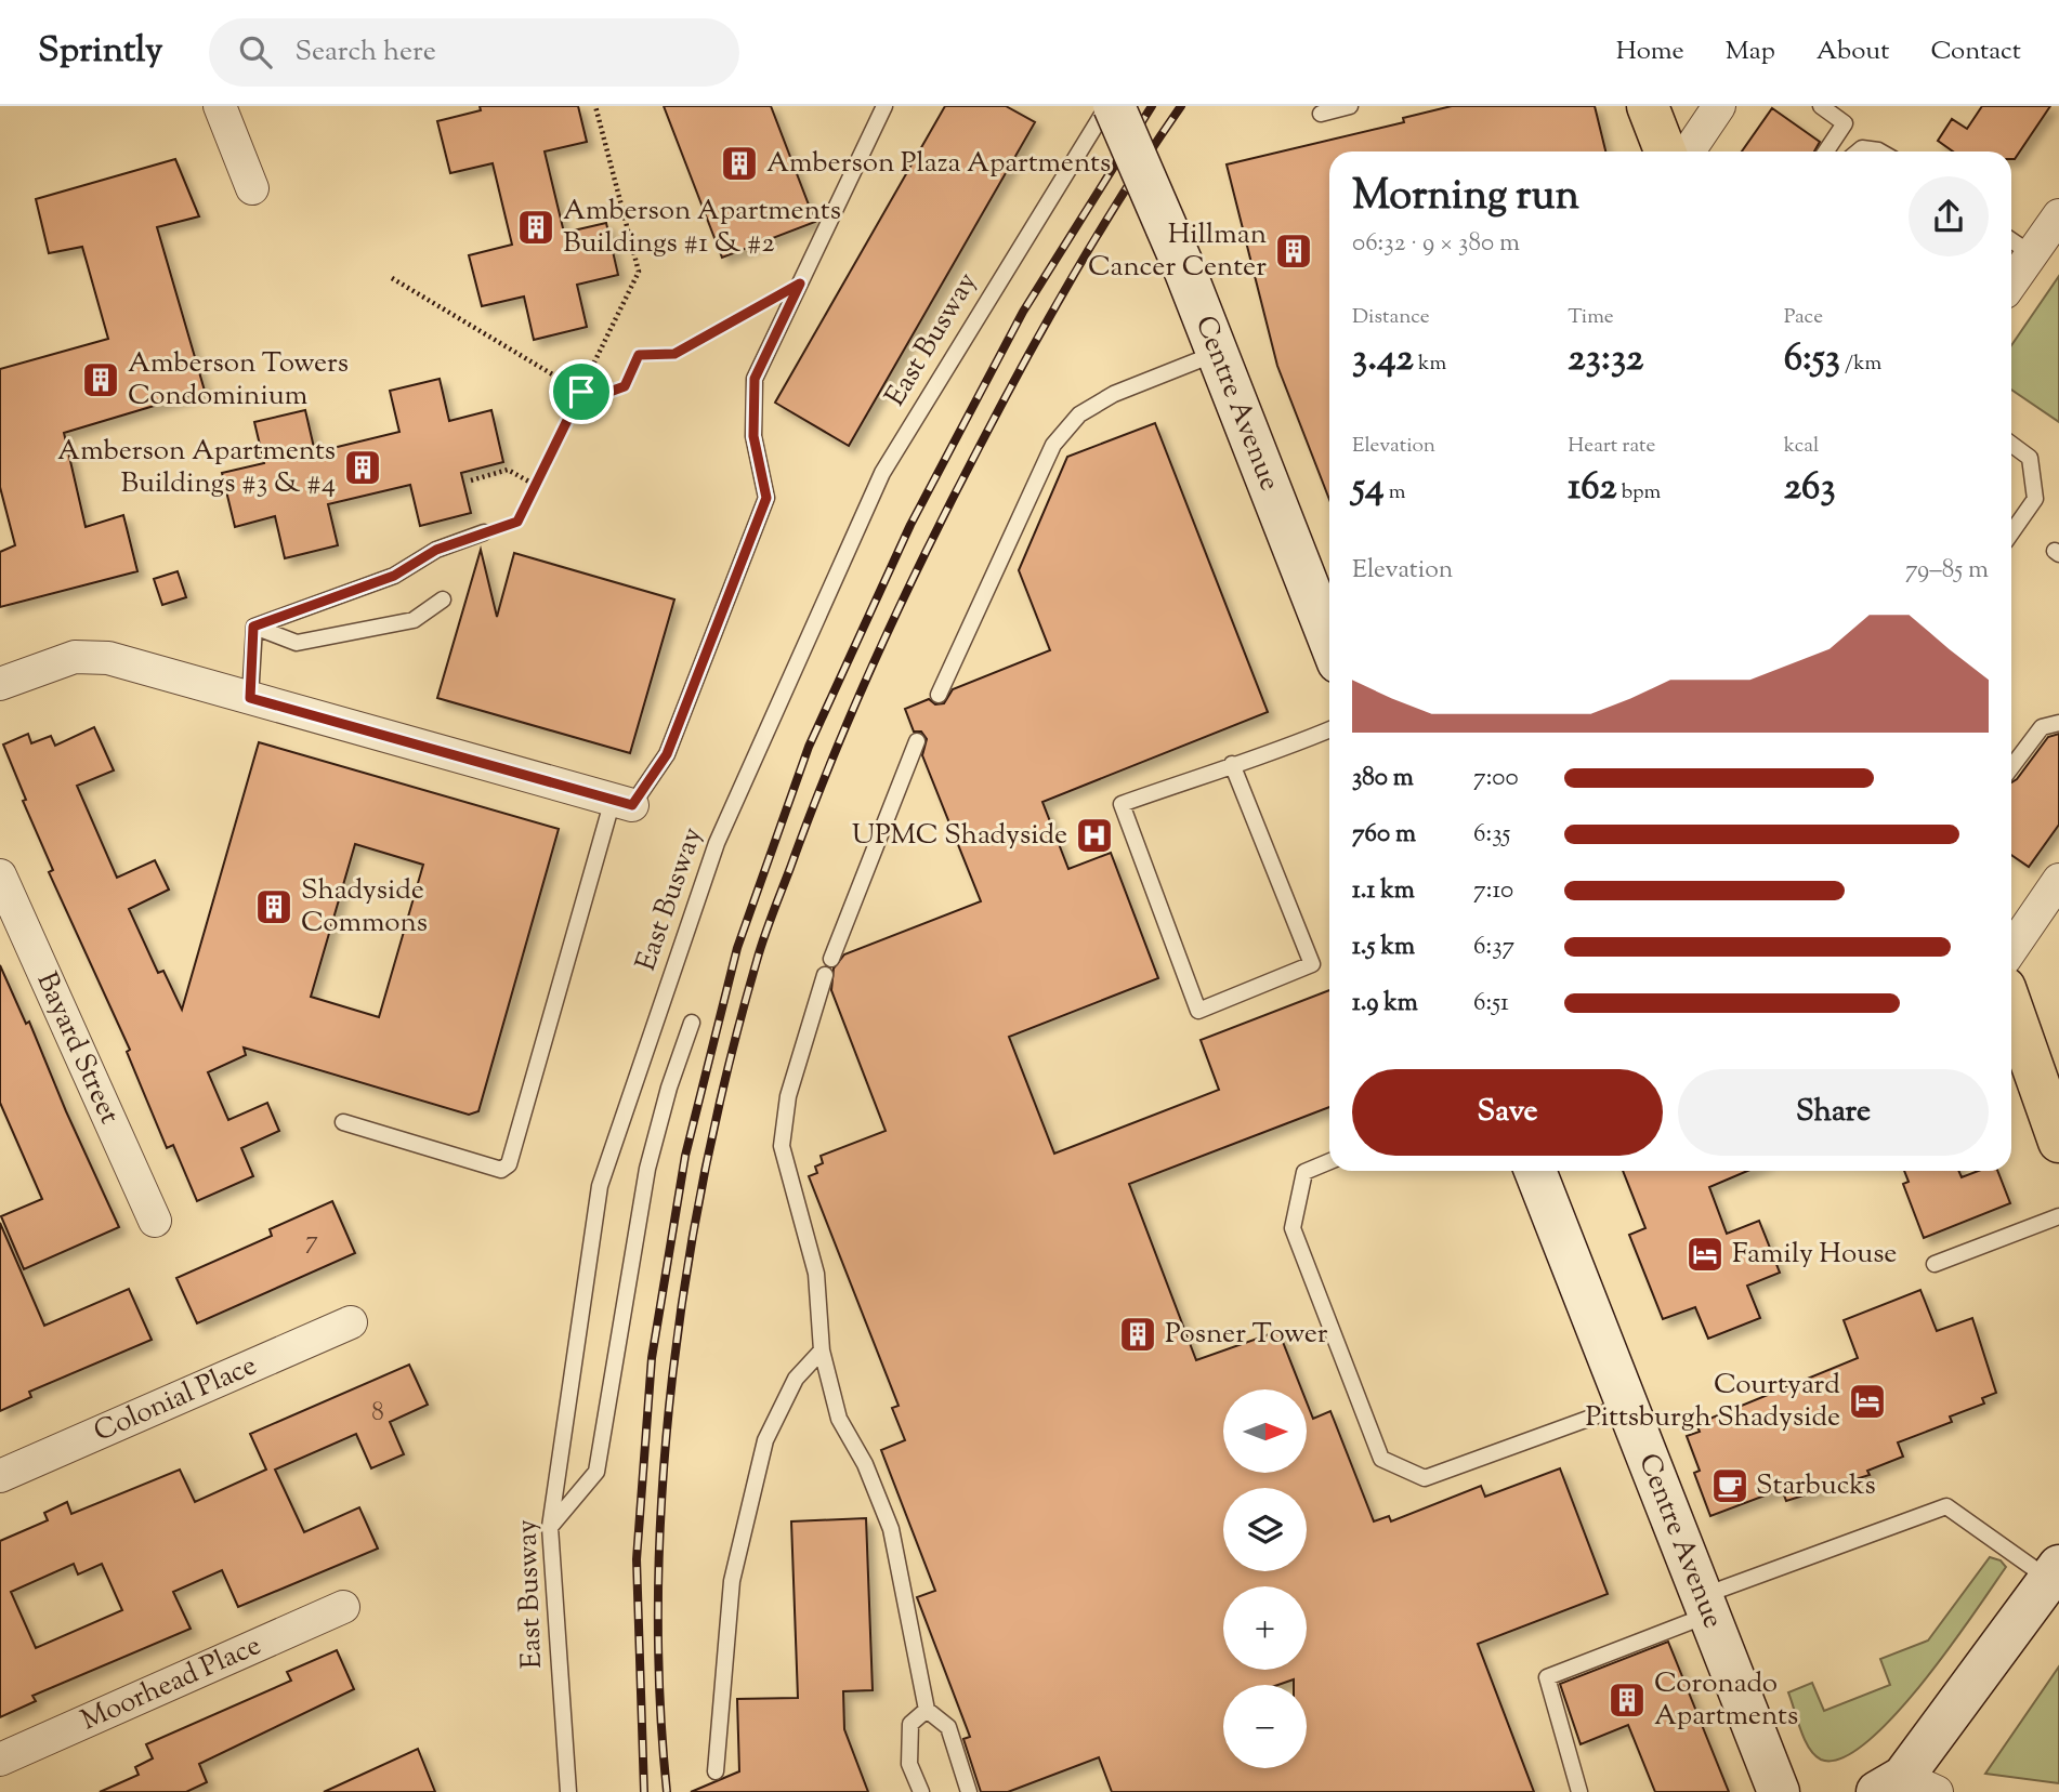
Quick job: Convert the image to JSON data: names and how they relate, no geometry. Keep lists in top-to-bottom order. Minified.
{"streets":{"main road":["Centre Avenue"],"street":["Bayard Street","Colonial Place","Moorhead Place"],"lane":["East Busway"]},"places":{"building":["Amberson Plaza Apartments","Amberson Apartments Buildings #1 & #2","Hillman Cancer Center","Amberson Towers Condominium","Amberson Apartments Buildings #3 & #4","Shadyside Commons","Posner Tower","Coronado Apartments"],"hospital":["UPMC Shadyside"],"hotel":["Family House","Courtyard Pittsburgh Shadyside"],"cafe":["Starbucks"]},"house_numbers":["7","8"],"north":"right","page":{"header":"Sprintly","search":"Search here","nav":["Home","Map","About","Contact"],"heading":["Morning run","06:32 · 9 × 380 m"],"stats":[["Distance","3.42 km"],["Time","23:32"],["Pace","6:53 /km"],["Elevation","54 m"],["Heart rate","162 bpm"],["kcal","263"]],"chart":["Elevation","79–85 m"],"list":[{"name":"380 m","note":"7:00"},{"name":"760 m","note":"6:35"},{"name":"1.1 km","note":"7:10"},{"name":"1.5 km","note":"6:37"},{"name":"1.9 km","note":"6:51"}],"buttons":["Save","Share"],"map_buttons":["+","−"]}}
